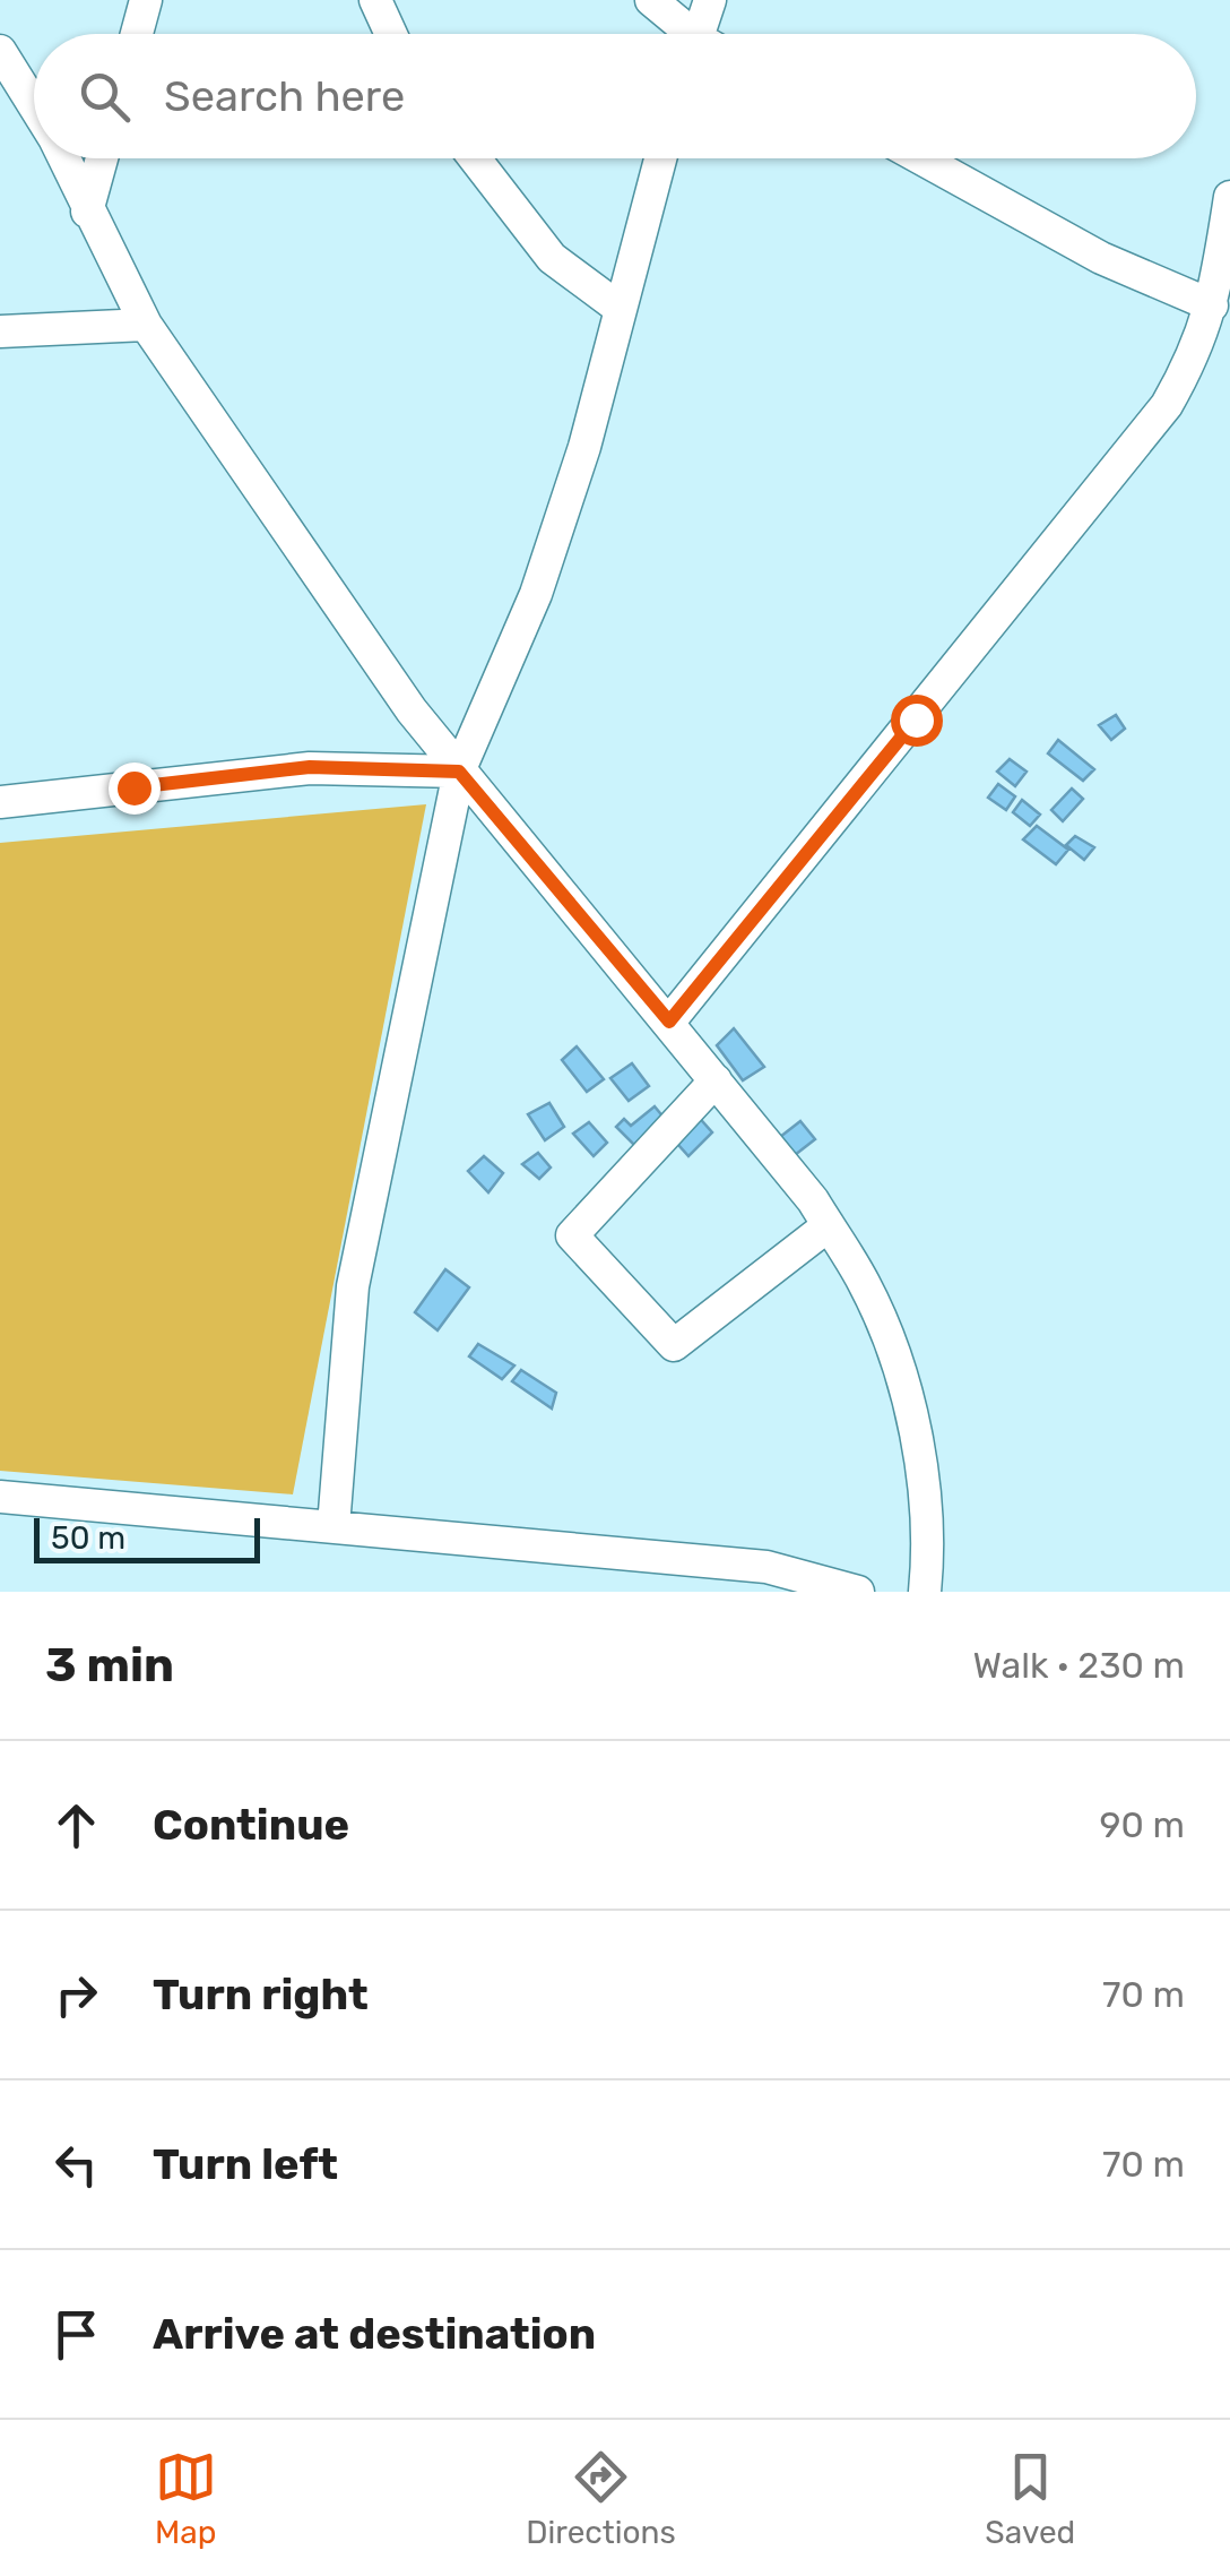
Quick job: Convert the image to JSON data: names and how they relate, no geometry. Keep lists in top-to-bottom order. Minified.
{"scale_bar":"50 m","page":{"search":"Search here","scale":"50 m","heading":["3 min","Walk · 230 m"],"list":[["Continue","90 m"],["Turn right","70 m"],["Turn left","70 m"],"Arrive at destination"],"nav":["Map","Directions","Saved"]}}
